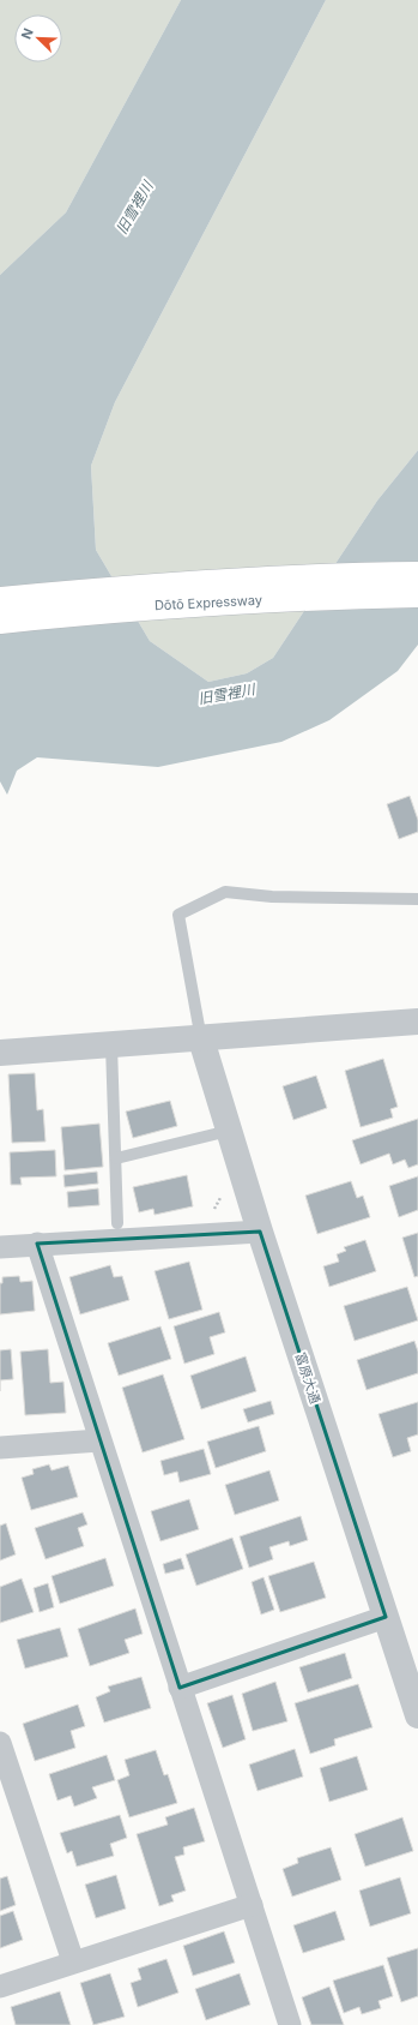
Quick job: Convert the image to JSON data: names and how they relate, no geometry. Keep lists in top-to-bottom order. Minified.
{"streets":{"highway":["Dōtō Expressway"],"street":["富原大通"]},"water":["旧雪裡川"],"north":"top left"}
